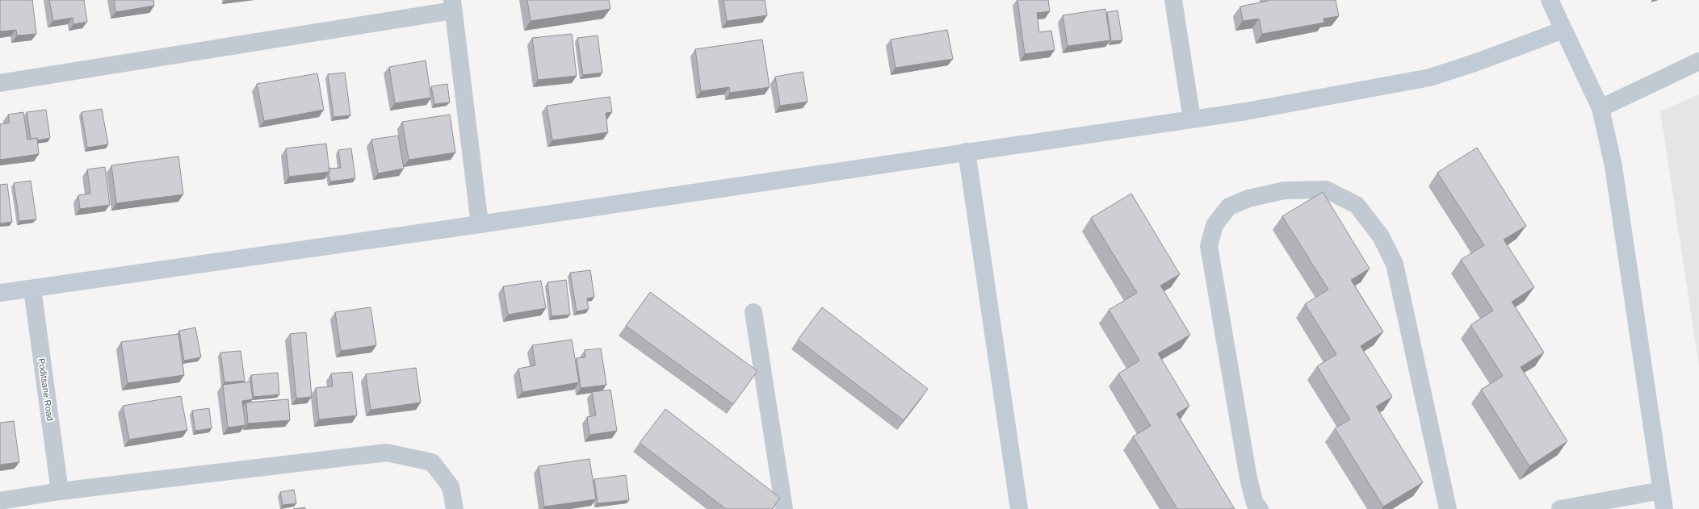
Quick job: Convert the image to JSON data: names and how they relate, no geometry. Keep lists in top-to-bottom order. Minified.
{"streets":{"street":["Poditsane Road"]}}
